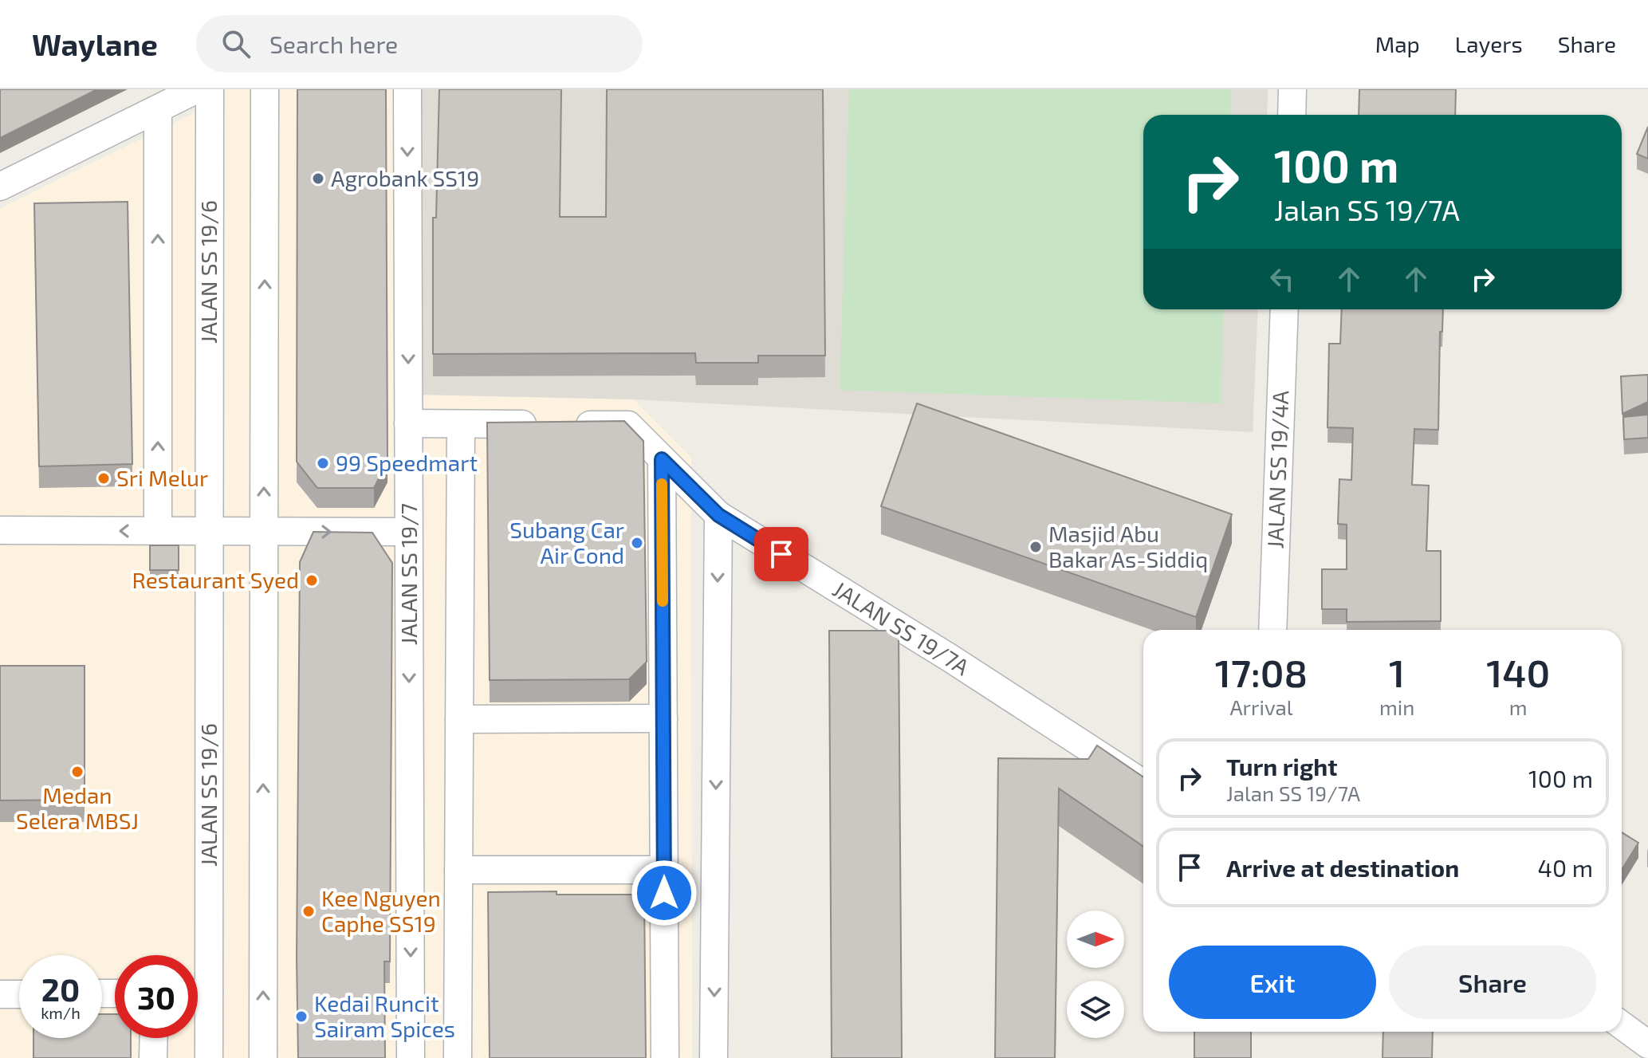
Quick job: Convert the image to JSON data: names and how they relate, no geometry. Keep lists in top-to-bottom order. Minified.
{"streets":{"street":["JALAN SS 19/6","JALAN SS 19/4A","JALAN SS 19/7","JALAN SS 19/7A"]},"crossings":[["JALAN SS 19/7","JALAN SS 19/7A"]],"places":["Agrobank SS19","99 Speedmart","Sri Melur","Subang Car Air Cond","Masjid Abu Bakar As-Siddiq","Restaurant Syed","Medan Selera MBSJ","Kee Nguyen Caphe SS19","Kedai Runcit Sairam Spices"],"north":"right","page":{"header":"Waylane","search":"Search here","nav":["Map","Layers","Share"],"turn":["100 m","Jalan SS 19/7A"],"eta":["17:08","Arrival","1","min","140","m"],"list":[{"name":"Turn right","note":"Jalan SS 19/7A","value":"100 m"},{"name":"Arrive at destination","value":"40 m"}],"buttons":["Exit","Share"],"speed":"20 km/h","limit":"30"}}
